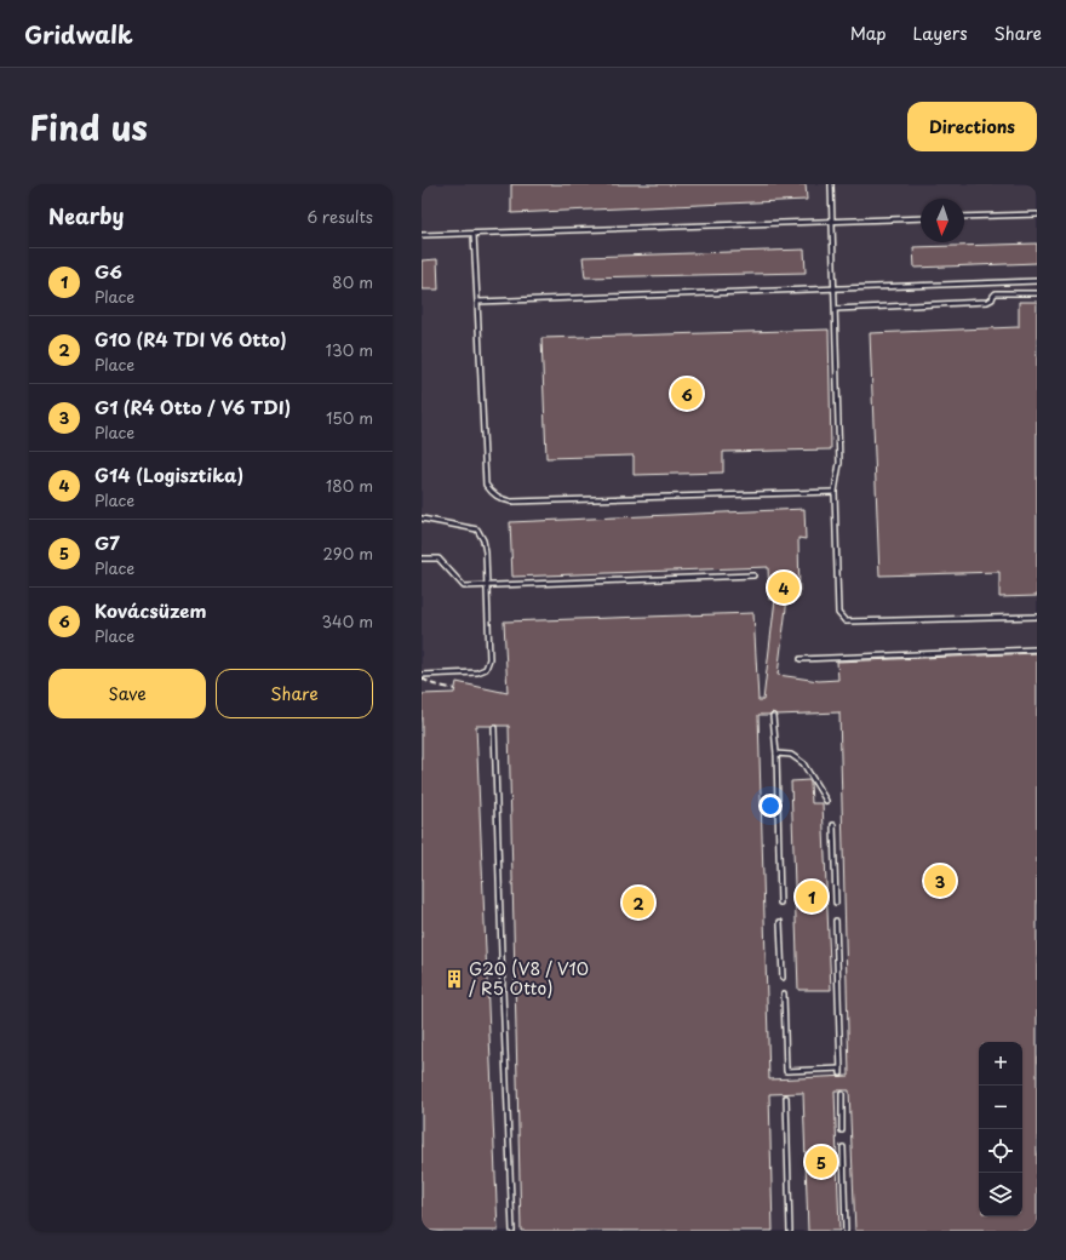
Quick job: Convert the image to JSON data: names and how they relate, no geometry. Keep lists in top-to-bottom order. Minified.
{"places":{"building":["G20 (V8 / V10 / R5 Otto)"]},"north":"bottom","page":{"header":"Gridwalk","nav":["Map","Layers","Share"],"title":"Find us","buttons":["Directions",["Save","Share"]],"heading":["Nearby","6 results"],"list":[{"mark":"1","name":"G6","note":"Place","value":"80 m"},{"mark":"2","name":"G10 (R4 TDI V6 Otto)","note":"Place","value":"130 m"},{"mark":"3","name":"G1 (R4 Otto / V6 TDI)","note":"Place","value":"150 m"},{"mark":"4","name":"G14 (Logisztika)","note":"Place","value":"180 m"},{"mark":"5","name":"G7","note":"Place","value":"290 m"},{"mark":"6","name":"Kovácsüzem","note":"Place","value":"340 m"}],"pins":["6","4","3","1","2","5"],"map_buttons":["+","−"]}}
